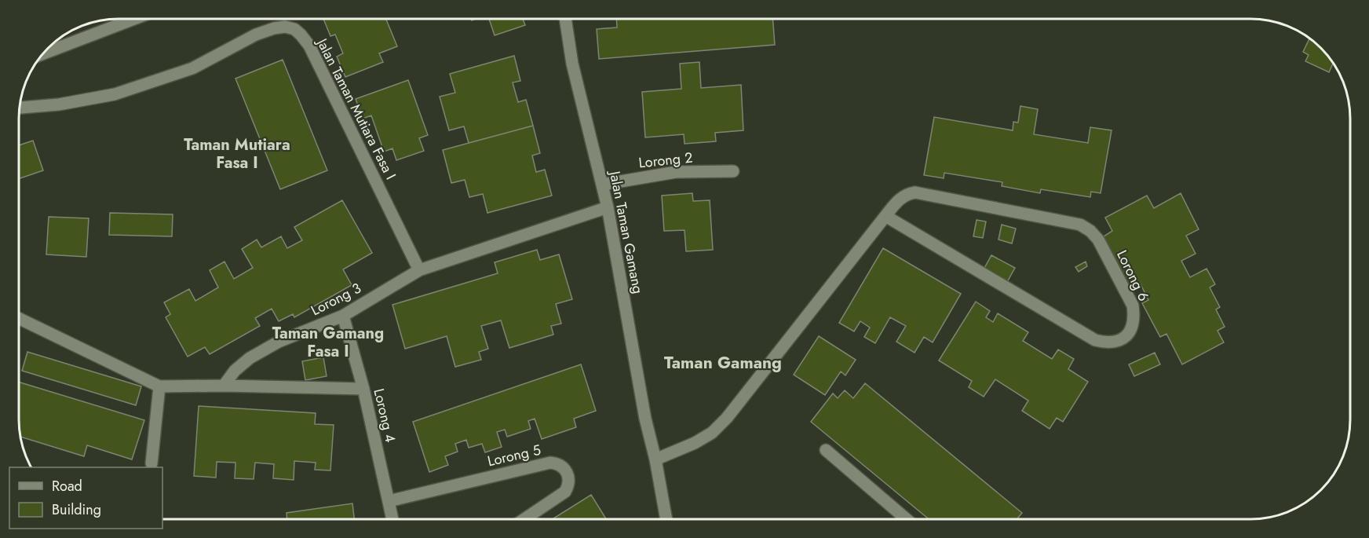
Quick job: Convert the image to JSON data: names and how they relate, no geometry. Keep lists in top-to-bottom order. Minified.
{"streets":{"street":["Jalan Taman Mutiara Fasa I","Lorong 2","Jalan Taman Gamang","Lorong 6","Lorong 3","Lorong 4","Lorong 5"]},"crossings":[["Jalan Taman Mutiara Fasa I","Lorong 3"],["Lorong 2","Jalan Taman Gamang"],["Jalan Taman Gamang","Lorong 6"],["Jalan Taman Gamang","Lorong 3"],["Lorong 3","Lorong 4"],["Lorong 4","Lorong 5"]],"districts":["Taman Mutiara Fasa I","Taman Gamang Fasa I","Taman Gamang"],"legend":["Road","Building"]}
